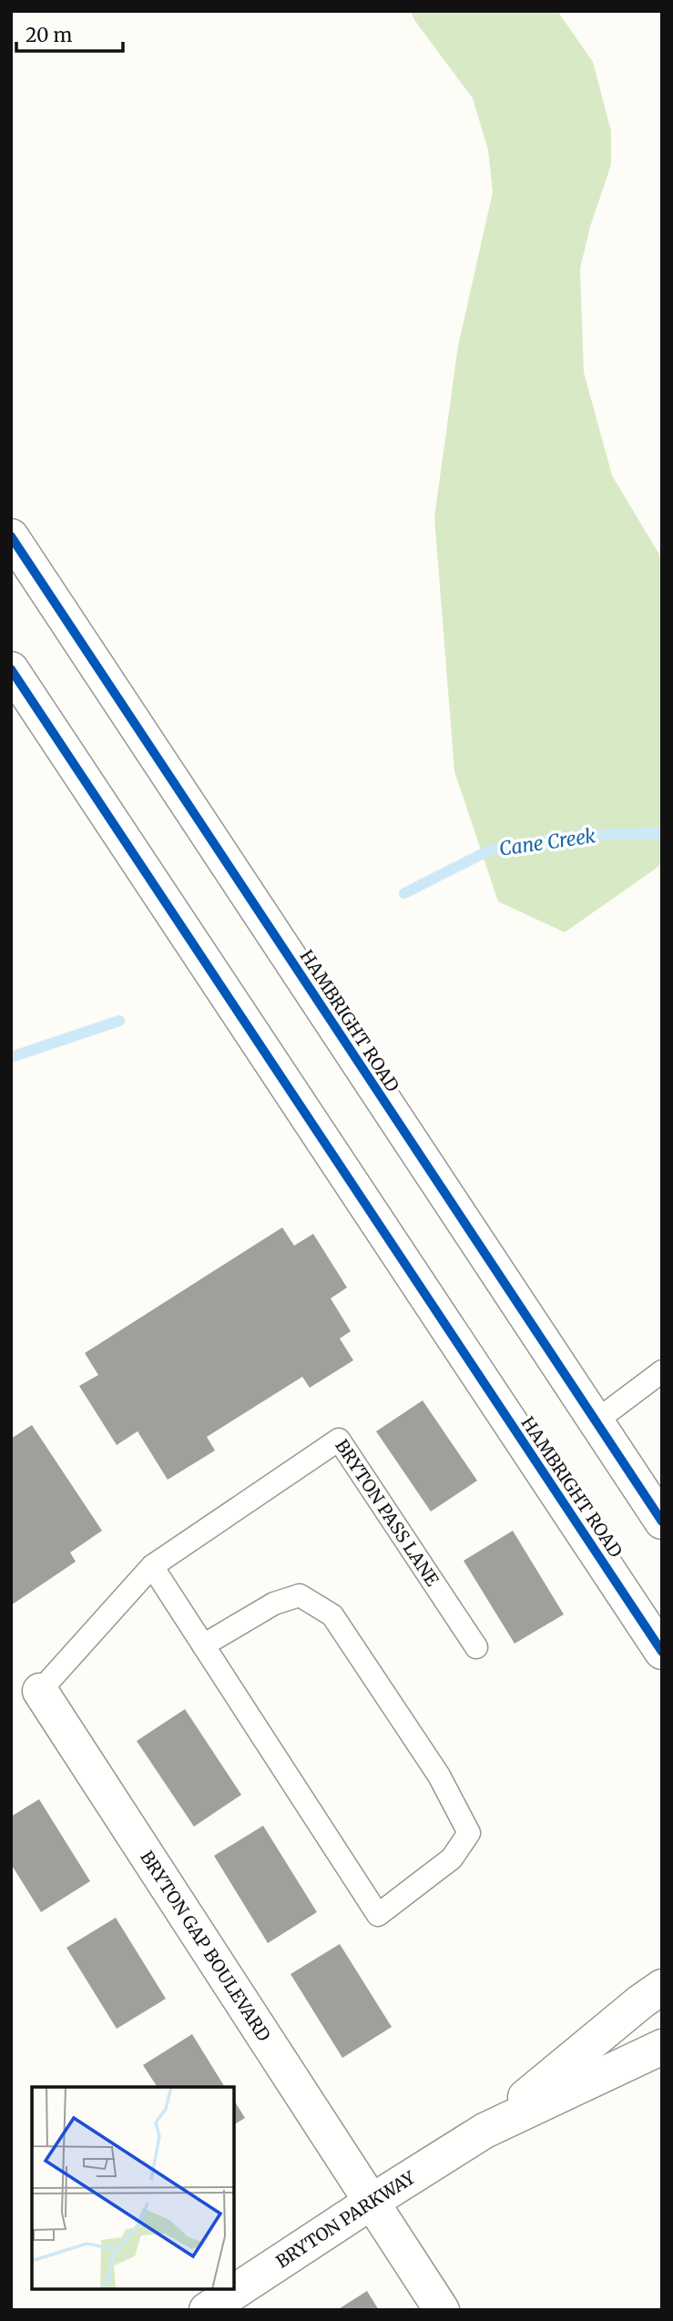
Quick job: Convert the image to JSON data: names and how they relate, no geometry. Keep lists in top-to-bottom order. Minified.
{"streets":{"street":["HAMBRIGHT ROAD","BRYTON GAP BOULEVARD","BRYTON PARKWAY"],"lane":["BRYTON PASS LANE"]},"crossings":[["BRYTON GAP BOULEVARD","BRYTON PARKWAY"]],"water":["Cane Creek"],"scale_bar":"20 m"}
